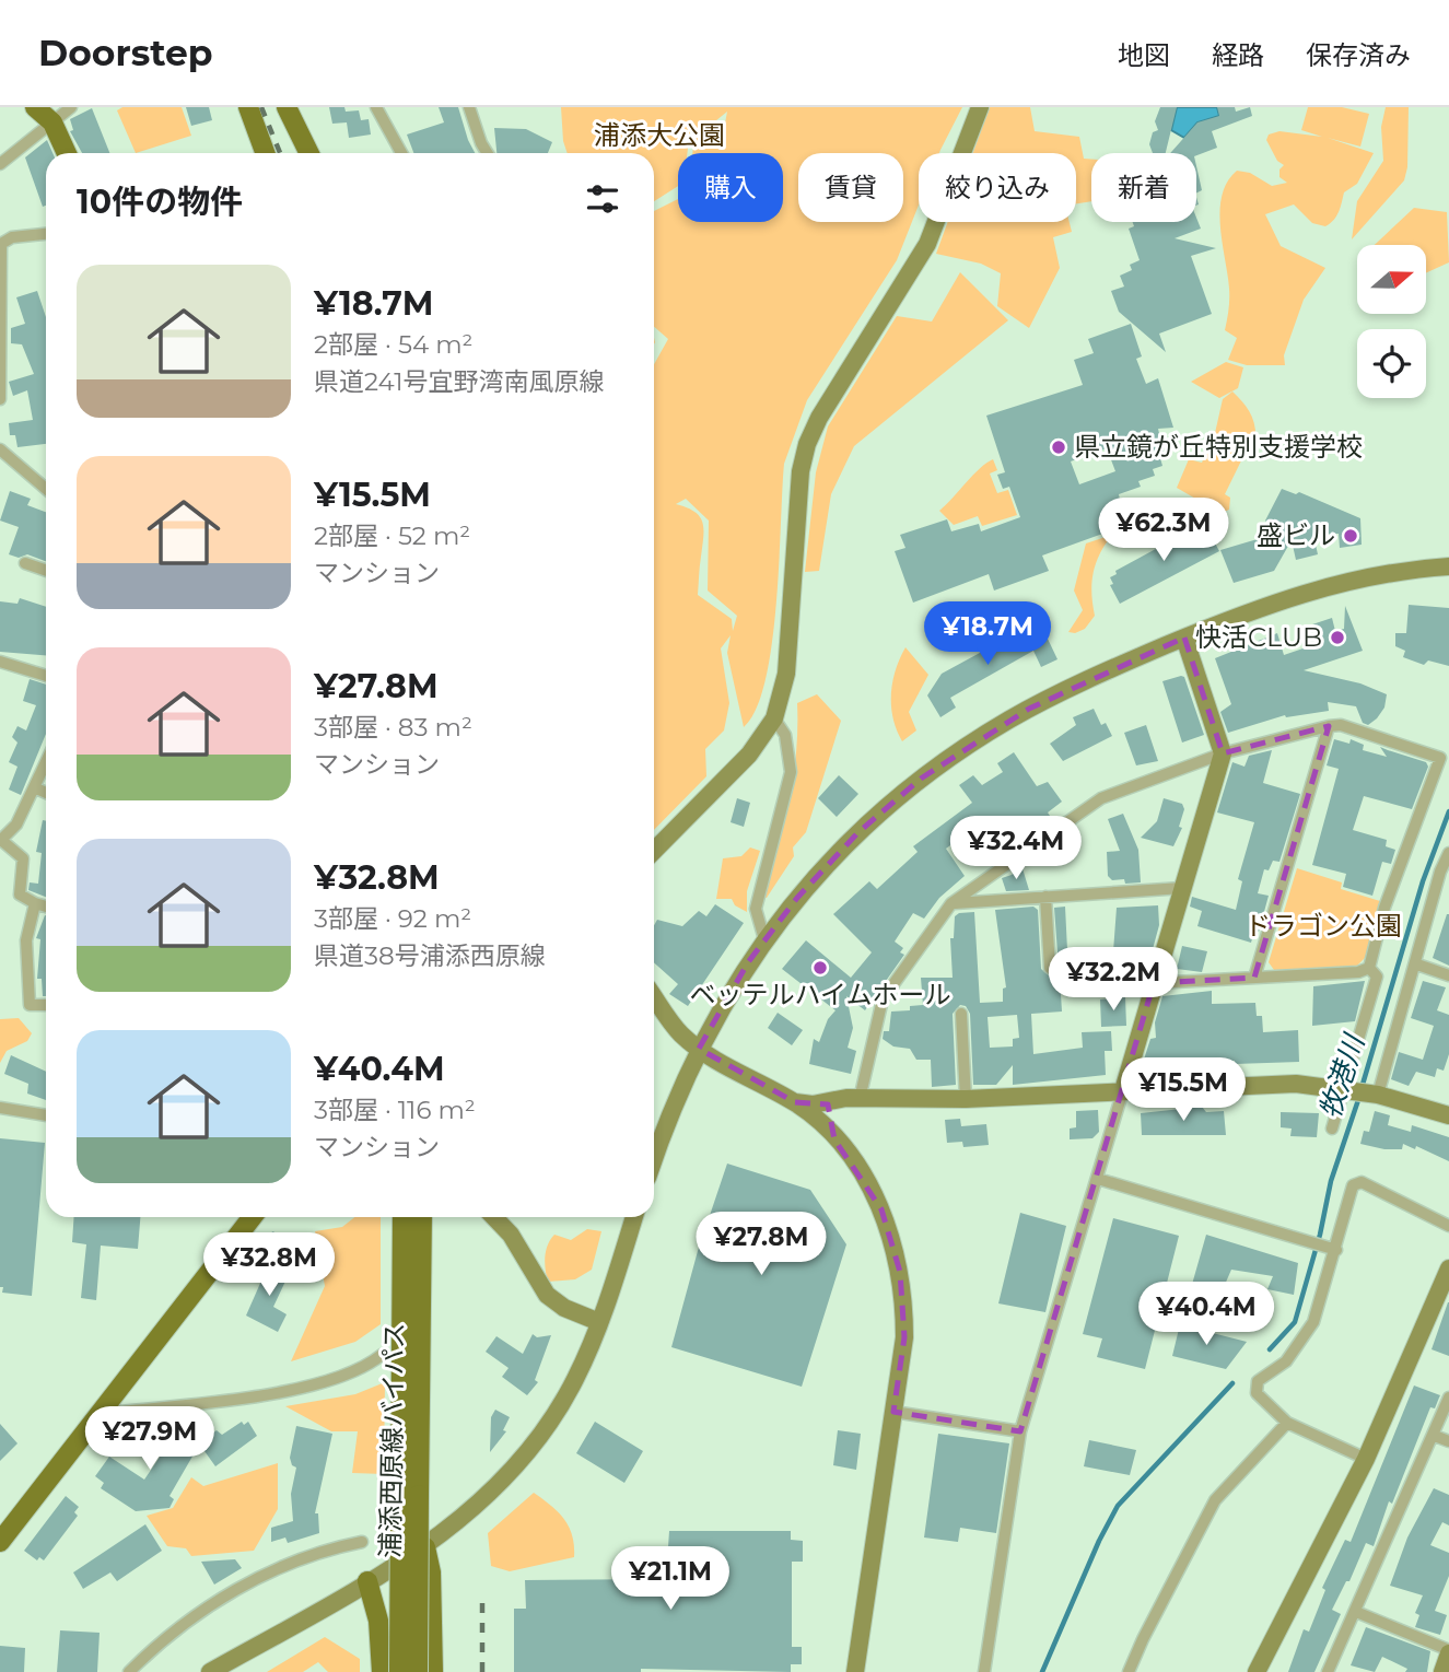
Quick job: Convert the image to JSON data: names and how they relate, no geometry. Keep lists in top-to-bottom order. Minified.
{"streets":{"main road":["浦添西原線バイパス"]},"water":["牧港川"],"parks":["浦添大公園","ドラゴン公園"],"places":["県立鏡が丘特別支援学校","盛ビル","快活CLUB","ベッテルハイムホール"],"north":"right","page":{"header":"Doorstep","nav":["地図","経路","保存済み"],"chip":["購入","賃貸","絞り込み","新着"],"heading":"10件の物件","list":[{"name":"¥18.7M","note":"2部屋 · 54 m² · 県道241号宜野湾南風原線"},{"name":"¥15.5M","note":"2部屋 · 52 m² · マンション"},{"name":"¥27.8M","note":"3部屋 · 83 m² · マンション"},{"name":"¥32.8M","note":"3部屋 · 92 m² · 県道38号浦添西原線"},{"name":"¥40.4M","note":"3部屋 · 116 m² · マンション"}],"price":["¥62.3M","¥18.7M","¥32.4M","¥32.2M","¥15.5M","¥27.8M","¥32.8M","¥40.4M","¥27.9M","¥21.1M"]}}
